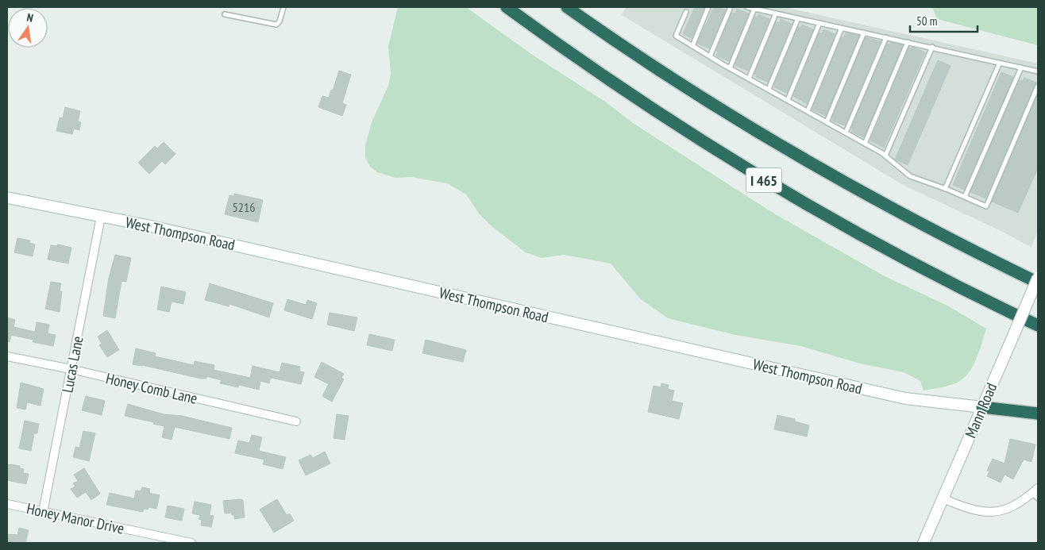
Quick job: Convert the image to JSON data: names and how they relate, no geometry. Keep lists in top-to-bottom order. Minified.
{"streets":{"highway":["I 465"],"main road":["West Thompson Road","Mann Road"],"street":["Lucas Lane","Honey Comb Lane","Honey Manor Drive"]},"crossings":[["West Thompson Road","Lucas Lane"],["West Thompson Road","Mann Road"],["Lucas Lane","Honey Comb Lane"],["Lucas Lane","Honey Manor Drive"]],"house_numbers":["5216"],"scale_bar":"50 m","north":"top"}
